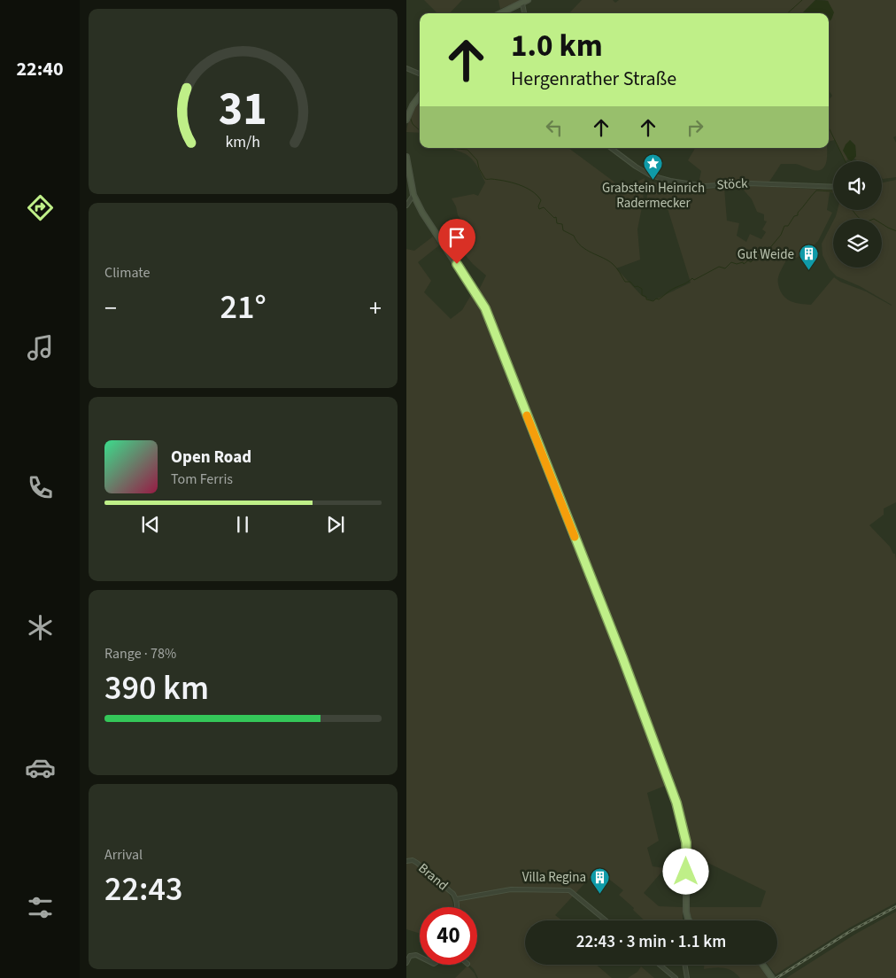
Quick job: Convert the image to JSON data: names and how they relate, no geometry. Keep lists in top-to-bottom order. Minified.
{"streets":{"street":["Stöck","Brand"]},"places":{"place":["Grabstein Heinrich Radermecker"],"building":["Gut Weide","Villa Regina"]},"page":{"tabs":"22:40","turn":["1.0 km","Hergenrather Straße"],"tile":["Climate",["Range · 78%","390 km"],["Arrival","22:43"]],"heat":["−","21°","+"],"song":["Open Road","Tom Ferris"],"limit":"40","trip":"22:43 · 3 min · 1.1 km","gauge":["31","km/h"]}}
